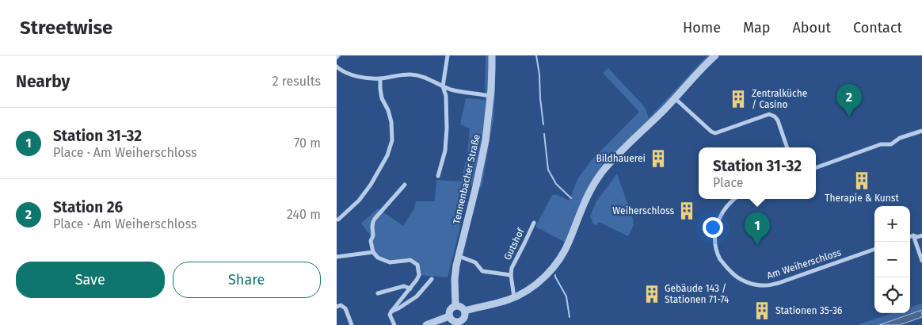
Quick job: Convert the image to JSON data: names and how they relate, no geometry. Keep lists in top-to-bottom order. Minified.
{"streets":{"street":["Tennenbacher Straße","Gutshof","Am Weiherschloss"]},"places":{"building":["Zentralküche / Casino","Bildhauerei","Therapie & Kunst","Weiherschloss","Gebäude 143 / Stationen 71-74","Stationen 35-36"]},"page":{"header":"Streetwise","nav":["Home","Map","About","Contact"],"heading":["Nearby","2 results"],"pins":["2","1"],"list":[{"mark":"1","name":"Station 31-32","note":"Place · Am Weiherschloss","value":"70 m"},{"mark":"2","name":"Station 26","note":"Place · Am Weiherschloss","value":"240 m"}],"popup":["Station 31-32","Place"],"map_buttons":["+","−"],"buttons":["Save","Share"]}}
